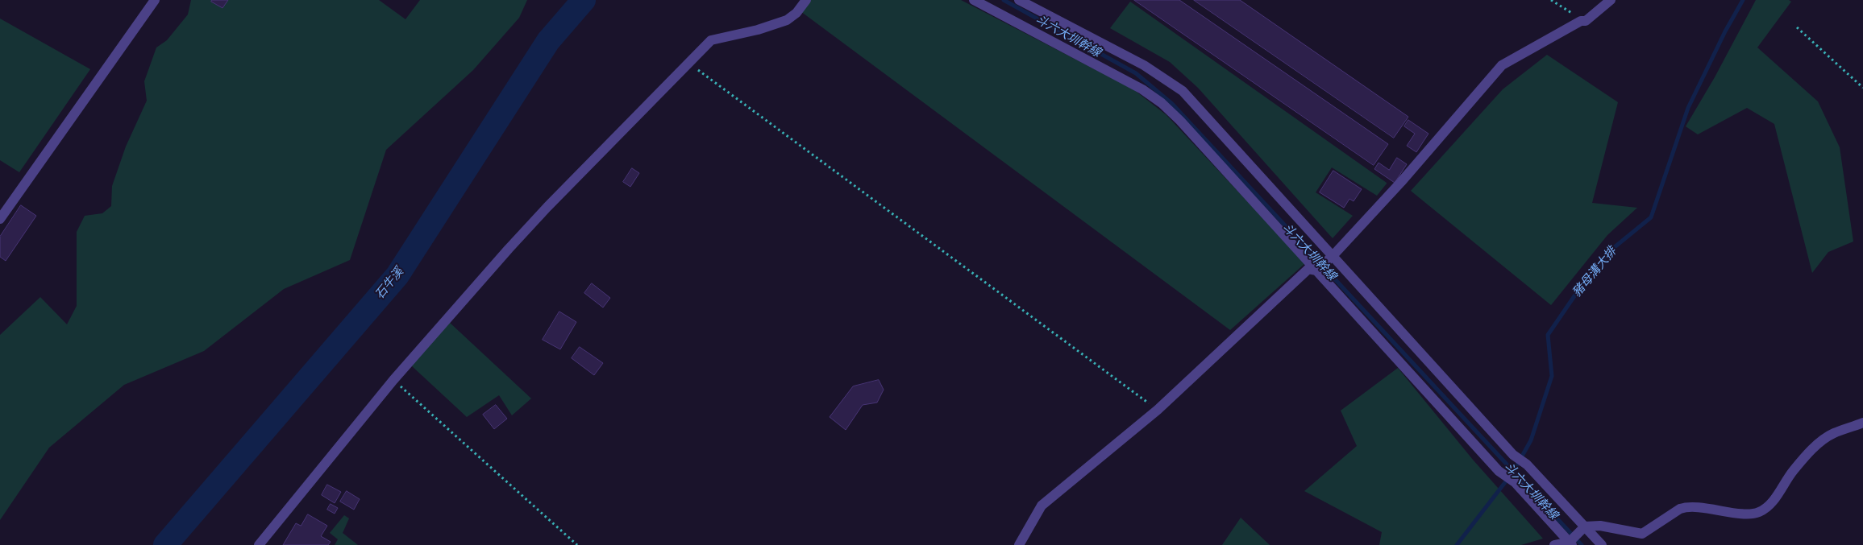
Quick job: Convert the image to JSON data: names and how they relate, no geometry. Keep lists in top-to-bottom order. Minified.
{"water":["斗六大圳幹線","豬母溝大排","石牛溪"]}
